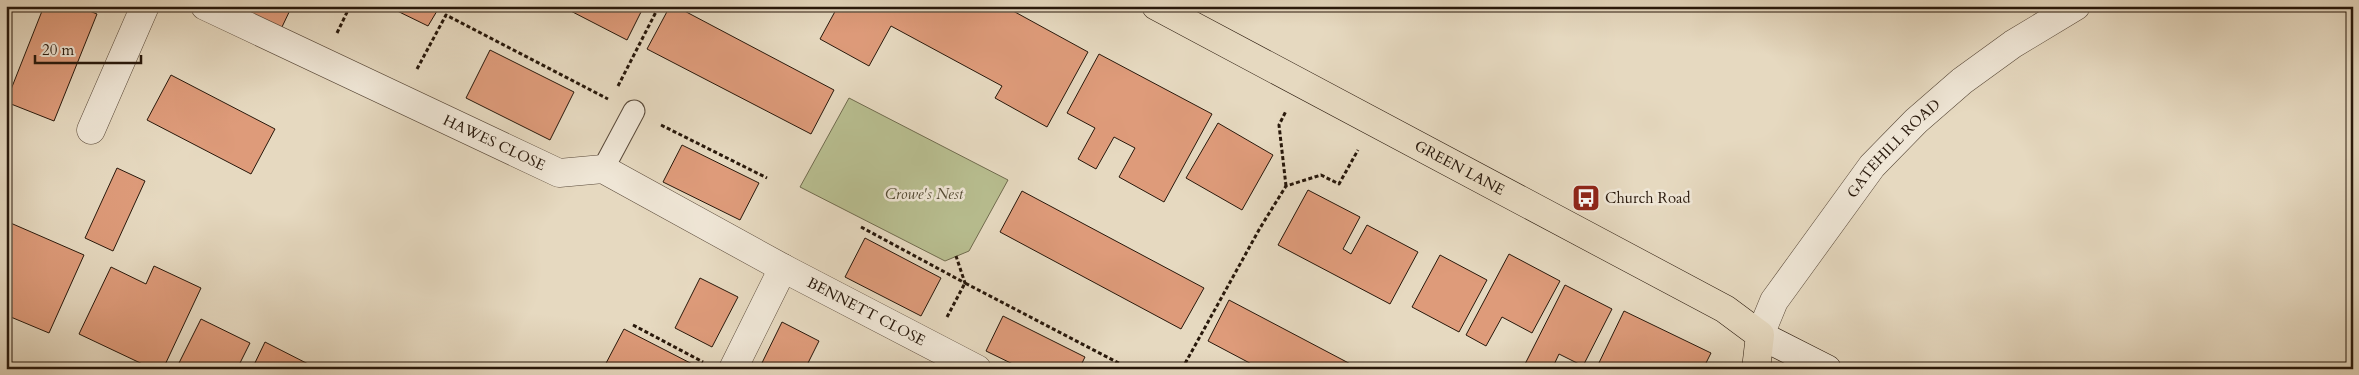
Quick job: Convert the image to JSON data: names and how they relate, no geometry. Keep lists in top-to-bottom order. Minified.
{"streets":{"main road":["GREEN LANE"],"street":["HAWES CLOSE","GATEHILL ROAD","BENNETT CLOSE"]},"crossings":[["GATEHILL ROAD","GREEN LANE"]],"parks":["Crowe's Nest"],"places":{"bus stop":["Church Road"]},"scale_bar":"20 m"}
